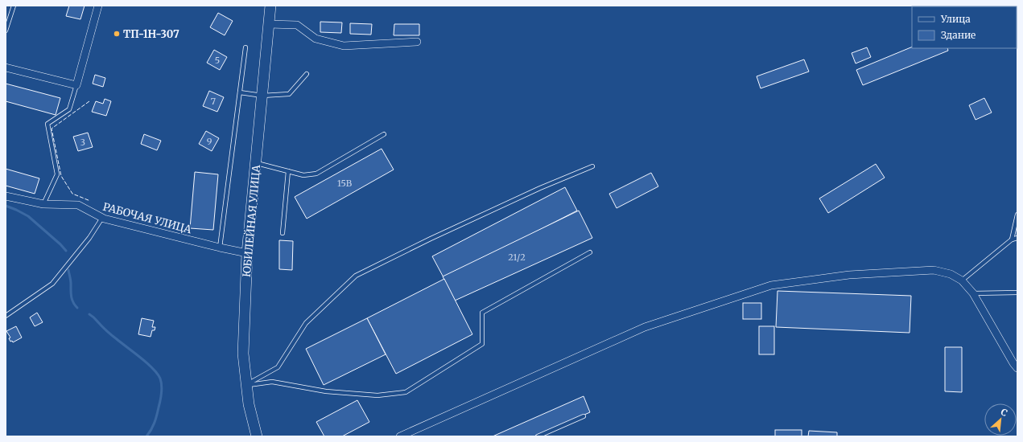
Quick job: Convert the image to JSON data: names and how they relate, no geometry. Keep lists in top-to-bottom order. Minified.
{"streets":{"main road":["ЮБИЛЕЙНАЯ УЛИЦА"],"street":["РАБОЧАЯ УЛИЦА"]},"crossings":[["РАБОЧАЯ УЛИЦА","ЮБИЛЕЙНАЯ УЛИЦА"]],"places":["ТП-1Н-307"],"house_numbers":["5","7","9","3","15В","21/2"],"legend":["Улица","Здание"],"north":"top right"}
